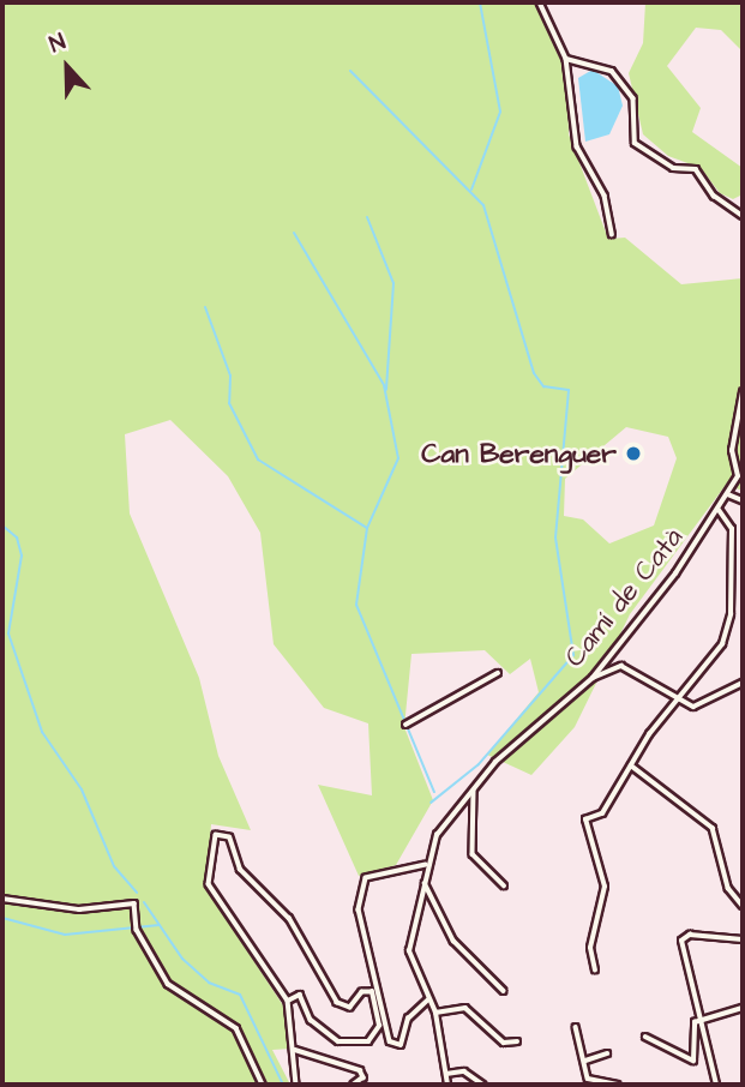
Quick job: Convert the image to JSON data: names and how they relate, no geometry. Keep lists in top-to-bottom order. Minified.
{"streets":{"street":["Camí de Catà"]},"places":["Can Berenguer"],"north":"top"}
